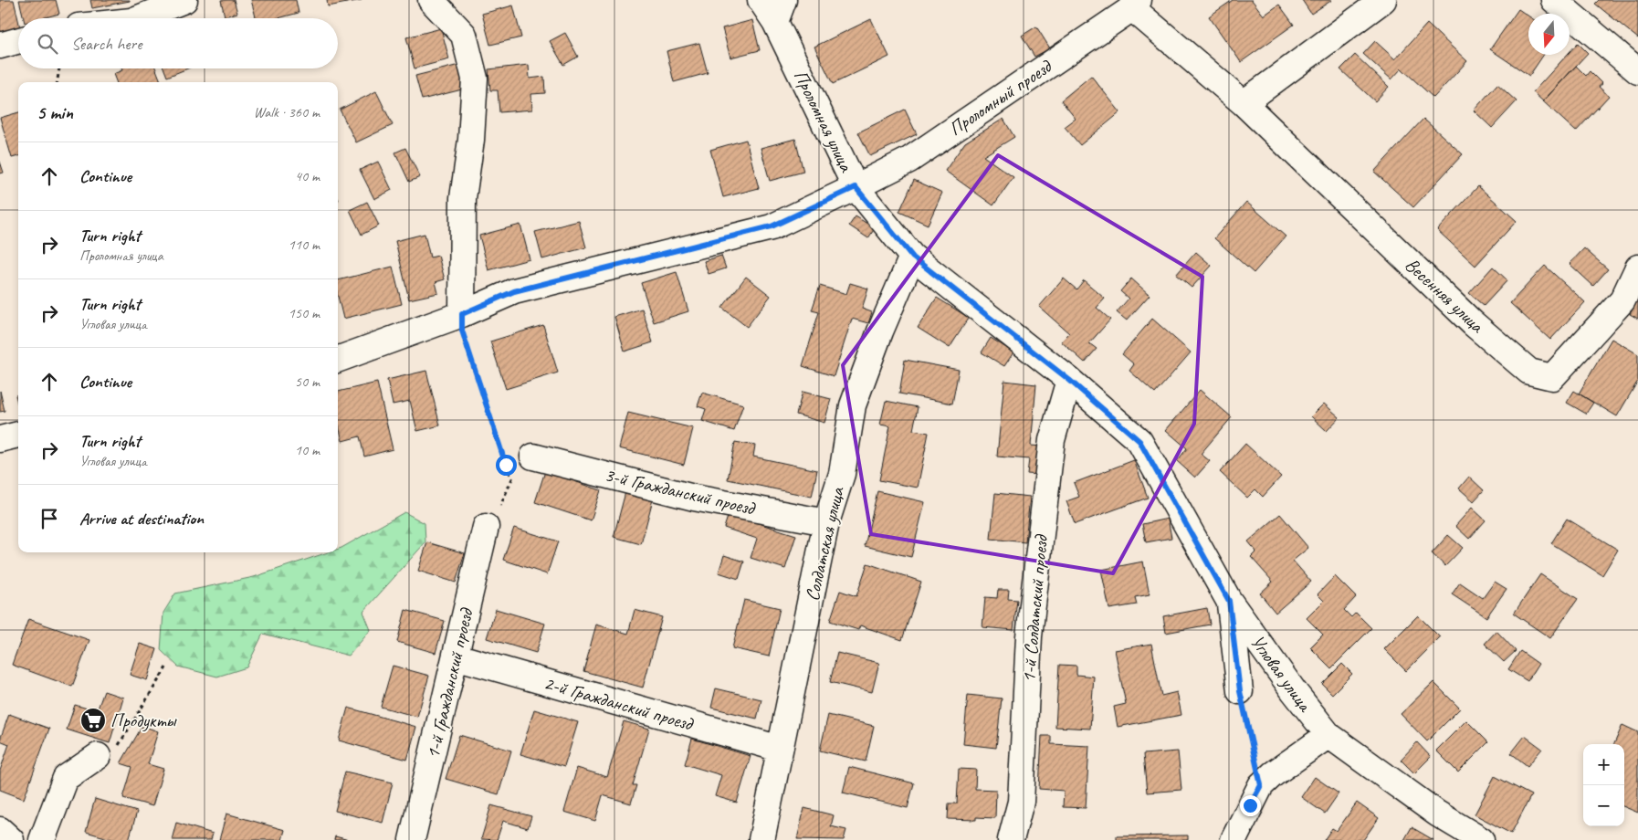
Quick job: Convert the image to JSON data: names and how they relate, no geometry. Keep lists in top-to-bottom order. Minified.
{"streets":{"street":["Проломный проезд","Проломная улица","Весенняя улица","3-й Гражданский проезд","Солдатская улица","1-й Солдатский проезд","Угловая улица","1-й Гражданский проезд","2-й Гражданский проезд"]},"crossings":[["Проломный проезд","Проломная улица"],["Проломный проезд","Весенняя улица"],["Проломный проезд","Угловая улица"],["Проломная улица","Угловая улица"],["3-й Гражданский проезд","Солдатская улица"],["Солдатская улица","Угловая улица"],["Солдатская улица","2-й Гражданский проезд"],["1-й Солдатский проезд","Угловая улица"],["1-й Гражданский проезд","2-й Гражданский проезд"]],"places":{"supermarket":["Продукты"]},"north":"bottom","page":{"search":"Search here","heading":["5 min","Walk · 360 m"],"list":[["Continue","40 m"],["Turn right","Проломная улица","110 m"],["Turn right","Угловая улица","150 m"],["Continue","50 m"],["Turn right","Угловая улица","10 m"],"Arrive at destination"],"map_buttons":["+","−"]}}
